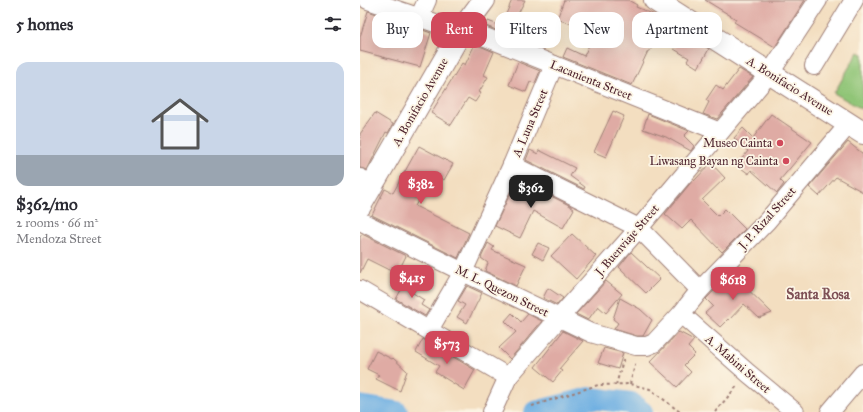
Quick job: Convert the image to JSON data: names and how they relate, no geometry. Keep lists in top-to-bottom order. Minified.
{"streets":{"main road":["A. Bonifacio Avenue"],"street":["Lacanienta Street","A. Luna Street","J. P. Rizal Street","J. Buenviaje Street","M. L. Quezon Street","A. Mabini Street"]},"crossings":[["Lacanienta Street","A. Luna Street"],["Lacanienta Street","J. Buenviaje Street"],["A. Bonifacio Avenue","J. P. Rizal Street"],["A. Bonifacio Avenue","J. Buenviaje Street"],["A. Luna Street","M. L. Quezon Street"],["J. P. Rizal Street","A. Mabini Street"],["J. Buenviaje Street","M. L. Quezon Street"]],"districts":["Santa Rosa"],"places":["Museo Cainta","Liwasang Bayan ng Cainta"],"page":{"heading":"5 homes","chip":["Buy","Rent","Filters","New","Apartment"],"list":[{"name":"$362/mo","note":"2 rooms · 66 m² · Mendoza Street"}],"price":["$382","$362","$415","$618","$573"]}}
